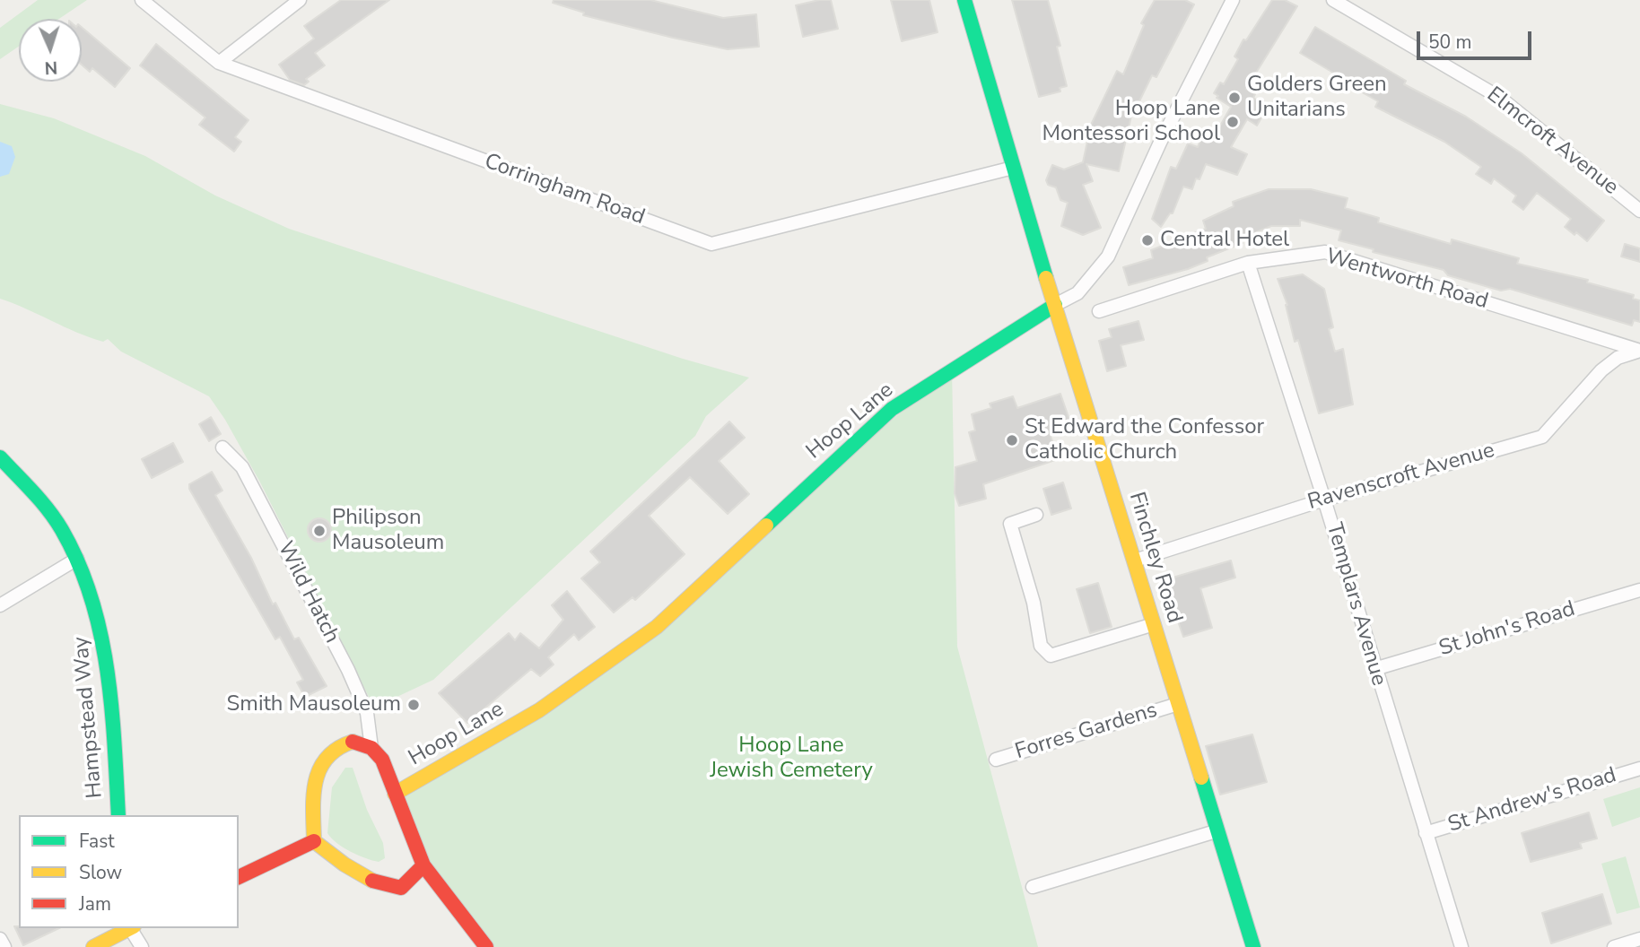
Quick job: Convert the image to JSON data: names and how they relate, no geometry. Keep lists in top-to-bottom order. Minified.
{"streets":{"street":["Elmcroft Avenue","Corringham Road","Wentworth Road","Hoop Lane","Ravenscroft Avenue","Finchley Road","Wild Hatch","Templars Avenue","St John's Road","Hampstead Way","Forres Gardens","St Andrew's Road"]},"crossings":[["Corringham Road","Finchley Road"],["Wentworth Road","Ravenscroft Avenue"],["Wentworth Road","Templars Avenue"],["Hoop Lane","Finchley Road"],["Ravenscroft Avenue","Finchley Road"],["Ravenscroft Avenue","Templars Avenue"],["Finchley Road","Forres Gardens"],["Templars Avenue","St John's Road"],["Templars Avenue","St Andrew's Road"]],"parks":["Hoop Lane Jewish Cemetery"],"places":["Golders Green Unitarians","Hoop Lane Montessori School","Central Hotel","St Edward the Confessor Catholic Church","Philipson Mausoleum","Smith Mausoleum"],"legend":["Fast","Slow","Jam"],"scale_bar":"50 m","north":"bottom"}
